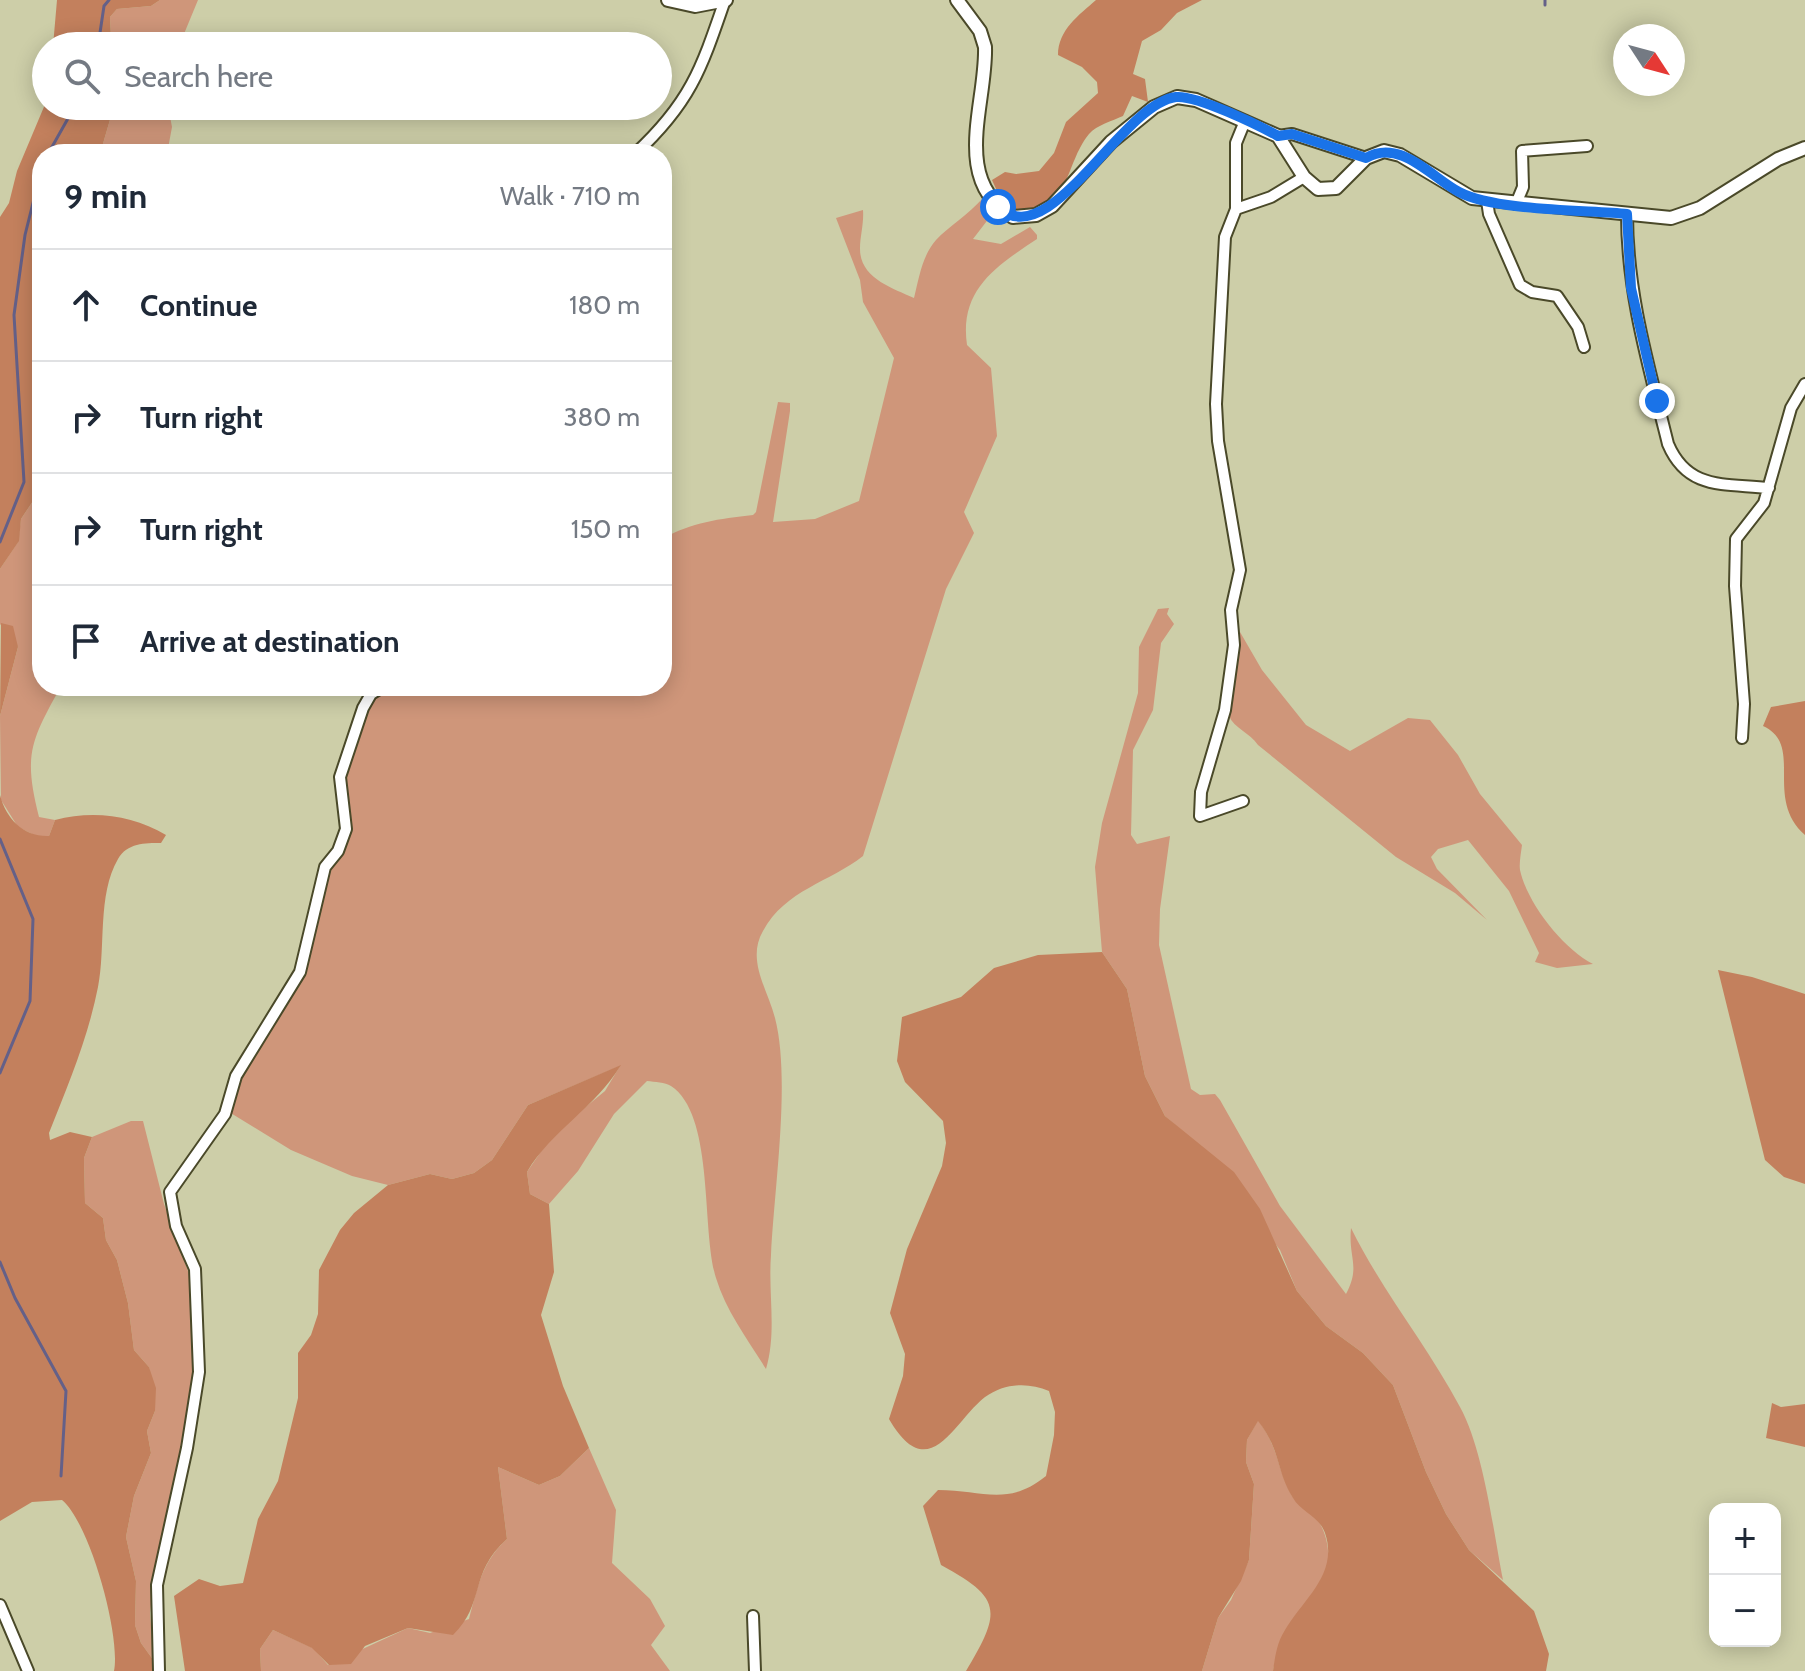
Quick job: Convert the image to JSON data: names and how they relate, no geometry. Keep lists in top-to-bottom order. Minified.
{"north":"bottom right","page":{"search":"Search here","heading":["9 min","Walk · 710 m"],"list":[["Continue","180 m"],["Turn right","380 m"],["Turn right","150 m"],"Arrive at destination"],"map_buttons":["+","−"]}}
